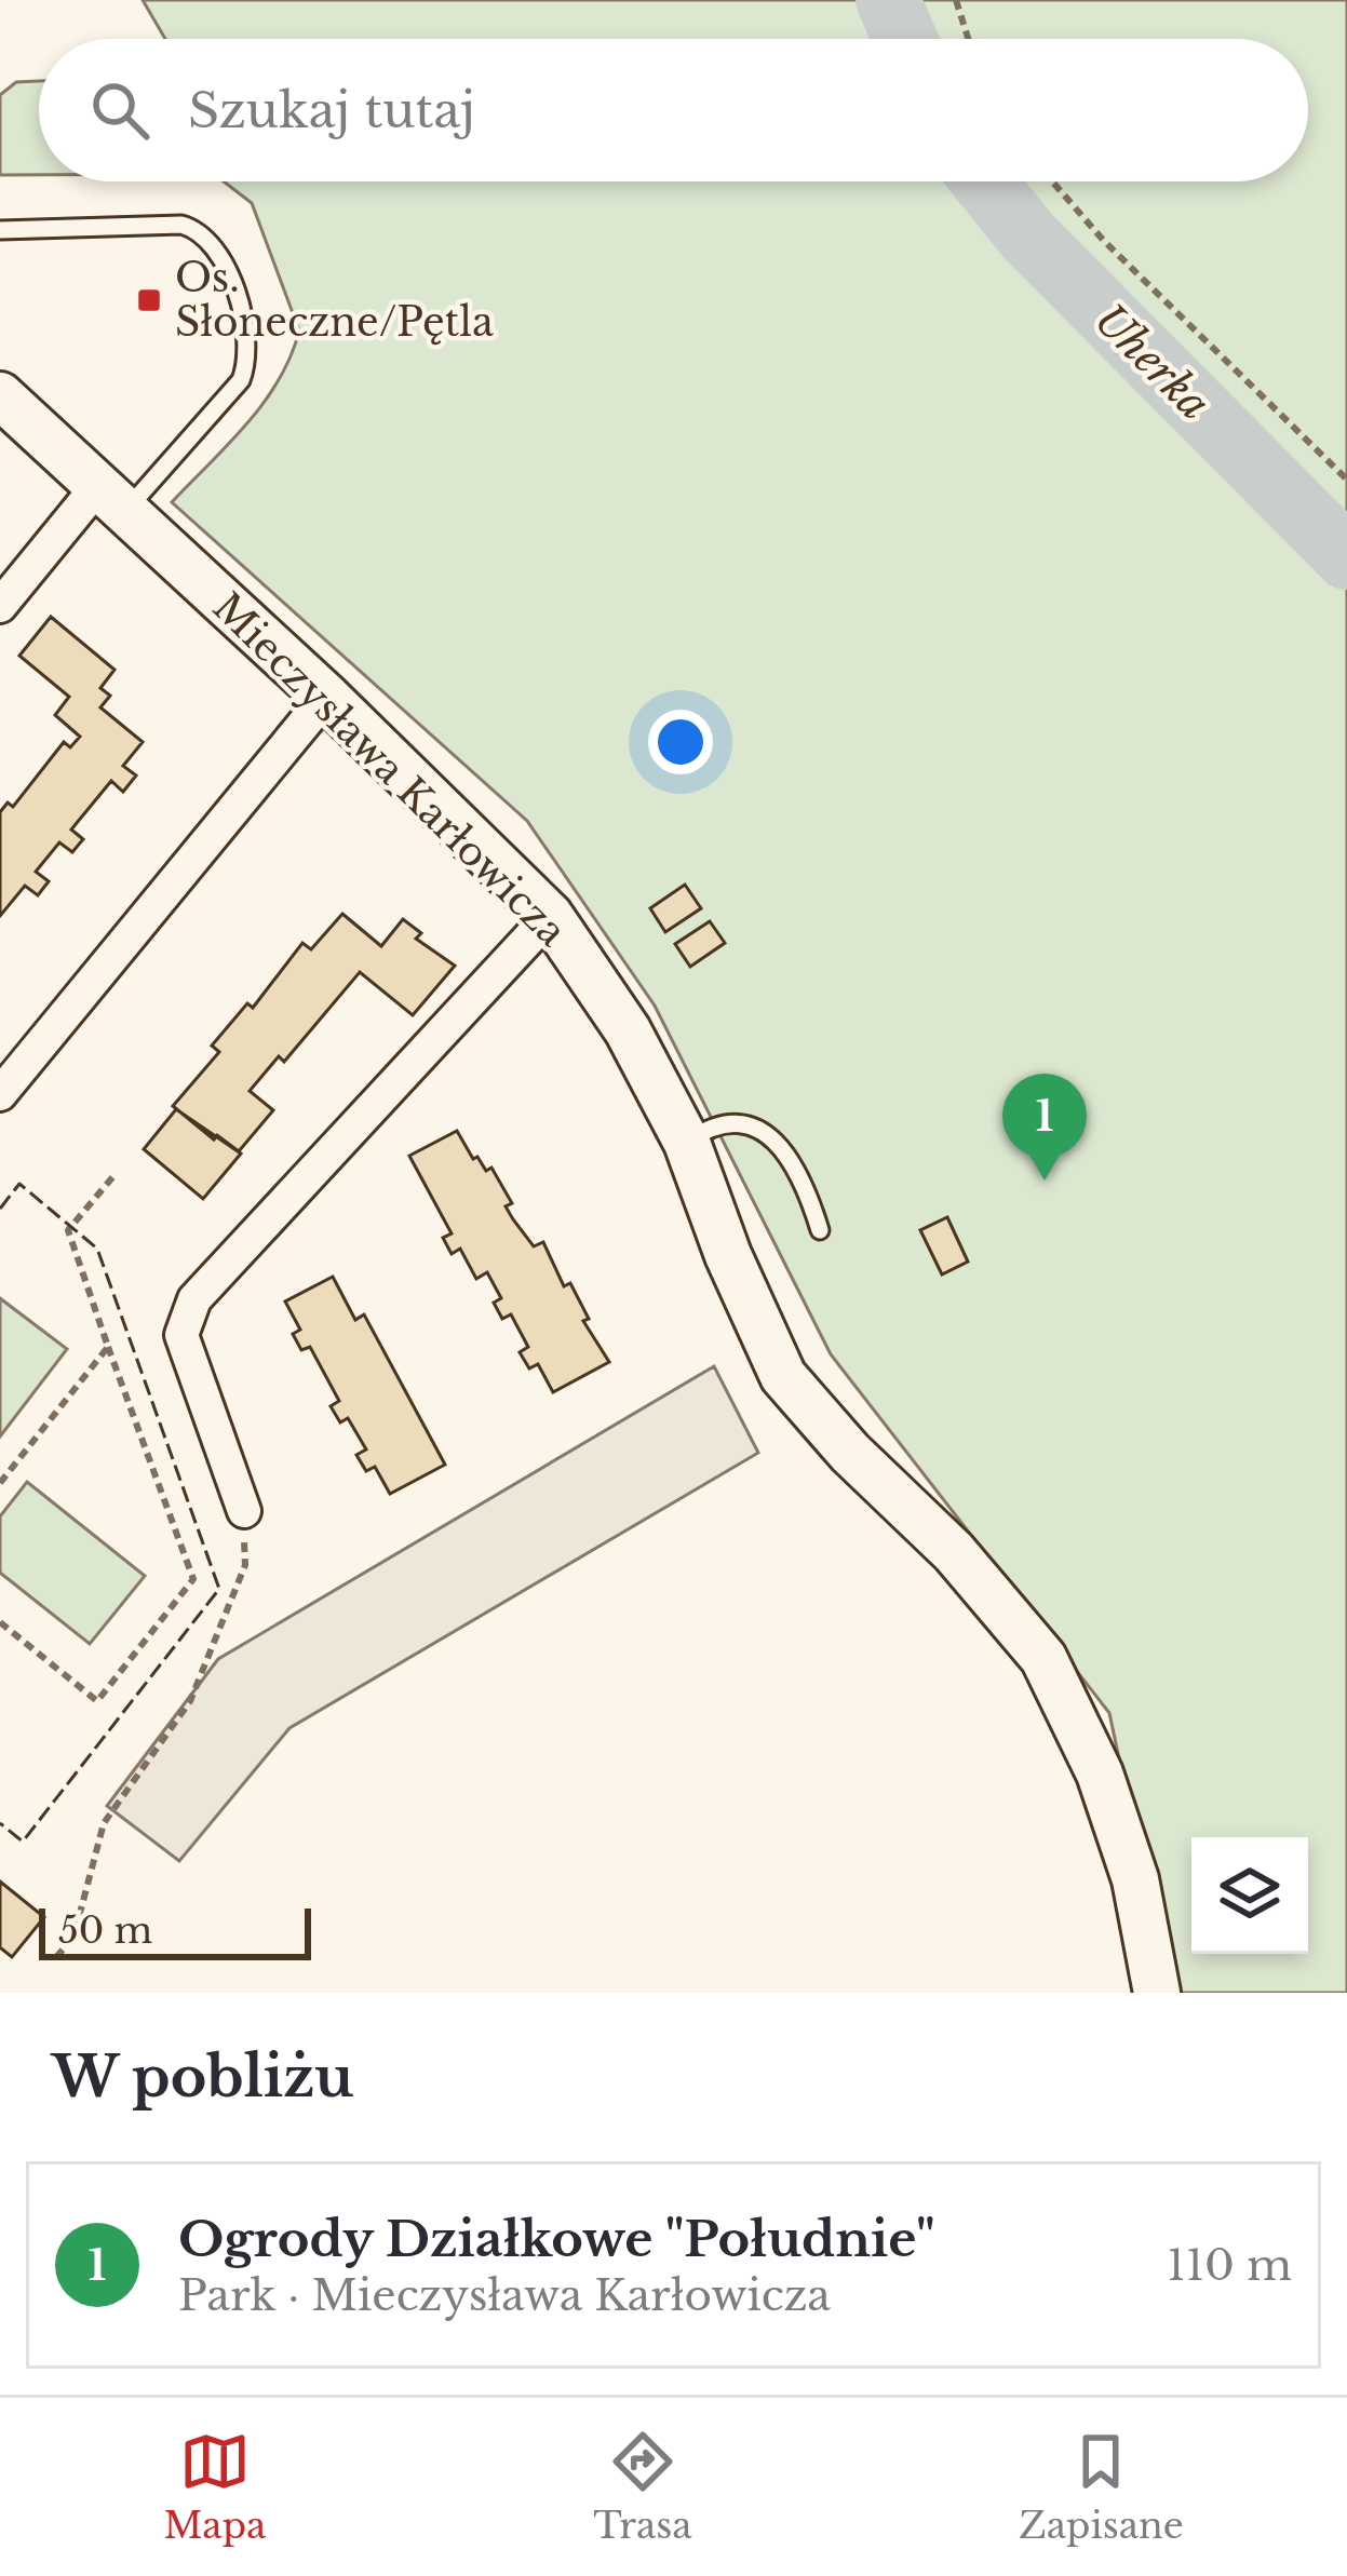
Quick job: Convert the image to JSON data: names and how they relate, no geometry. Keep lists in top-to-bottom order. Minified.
{"streets":{"street":["Mieczysława Karłowicza"]},"water":["Uherka"],"places":{"transit":["Os. Słoneczne/Pętla"]},"scale_bar":"50 m","page":{"search":"Szukaj tutaj","pins":"1","scale":"50 m","heading":"W pobliżu","list":[{"mark":"1","name":"Ogrody Działkowe \"Południe\"","note":"Park · Mieczysława Karłowicza","value":"110 m"}],"nav":["Mapa","Trasa","Zapisane"]}}
